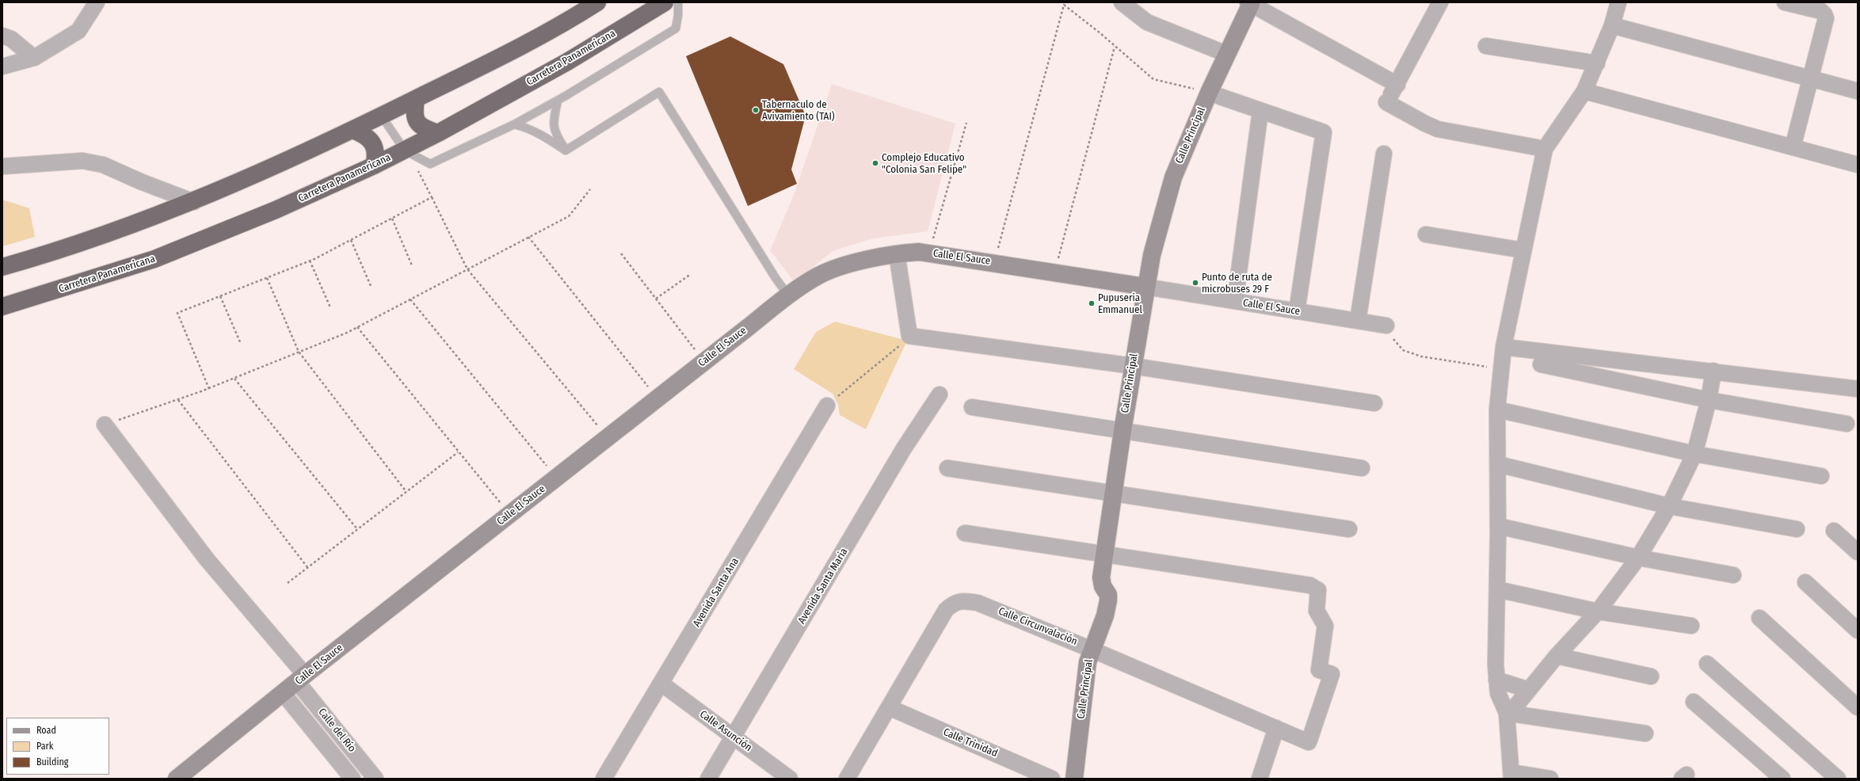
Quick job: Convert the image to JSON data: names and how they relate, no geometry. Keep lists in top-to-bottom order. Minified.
{"streets":{"highway":["Carretera Panamericana"],"street":["Calle Principal","Calle El Sauce","Avenida Santa Maria","Avenida Santa Ana","Calle Circunvalación","Calle del Río","Calle Asunción","Calle Trinidad"]},"crossings":[["Calle Principal","Calle El Sauce"],["Calle Principal","Calle Circunvalación"],["Calle El Sauce","Calle del Río"],["Avenida Santa Maria","Calle Asunción"],["Avenida Santa Ana","Calle Asunción"],["Calle Circunvalación","Calle Trinidad"]],"places":["Tabernaculo de Avivamiento (TAI)","Complejo Educativo \"Colonia San Felipe\"","Punto de ruta de microbuses 29 F","Pupuseria Emmanuel"],"legend":["Road","Park","Building"]}
